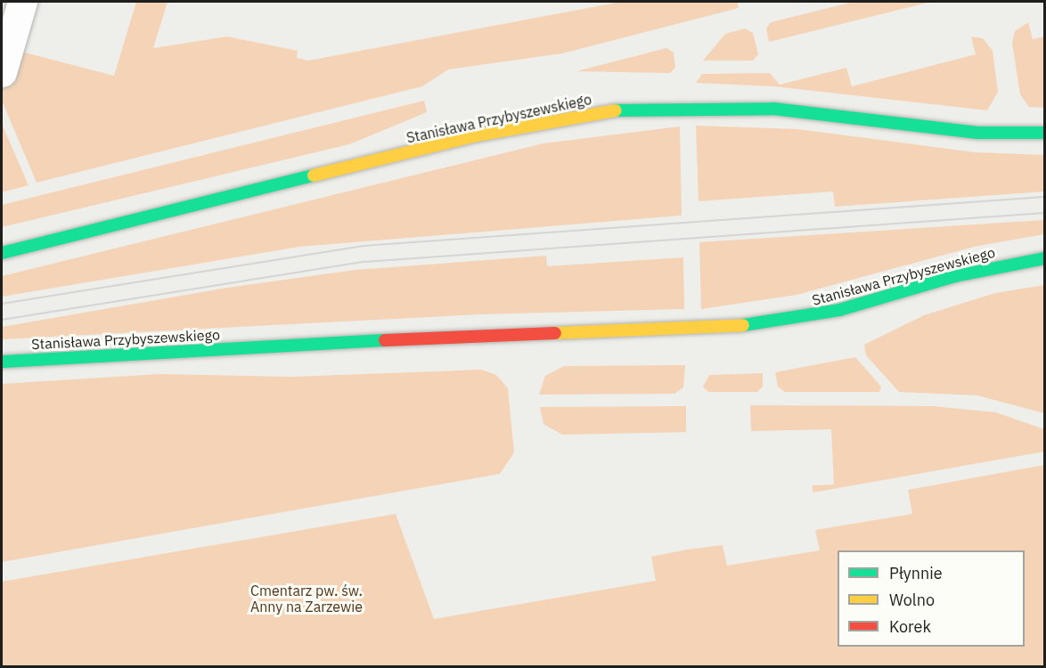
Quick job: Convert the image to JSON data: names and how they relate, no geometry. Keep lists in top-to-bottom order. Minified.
{"streets":{"main road":["Stanisława Przybyszewskiego"]},"parks":["Cmentarz pw. św. Anny na Zarzewie"],"legend":["Płynnie","Wolno","Korek"]}
